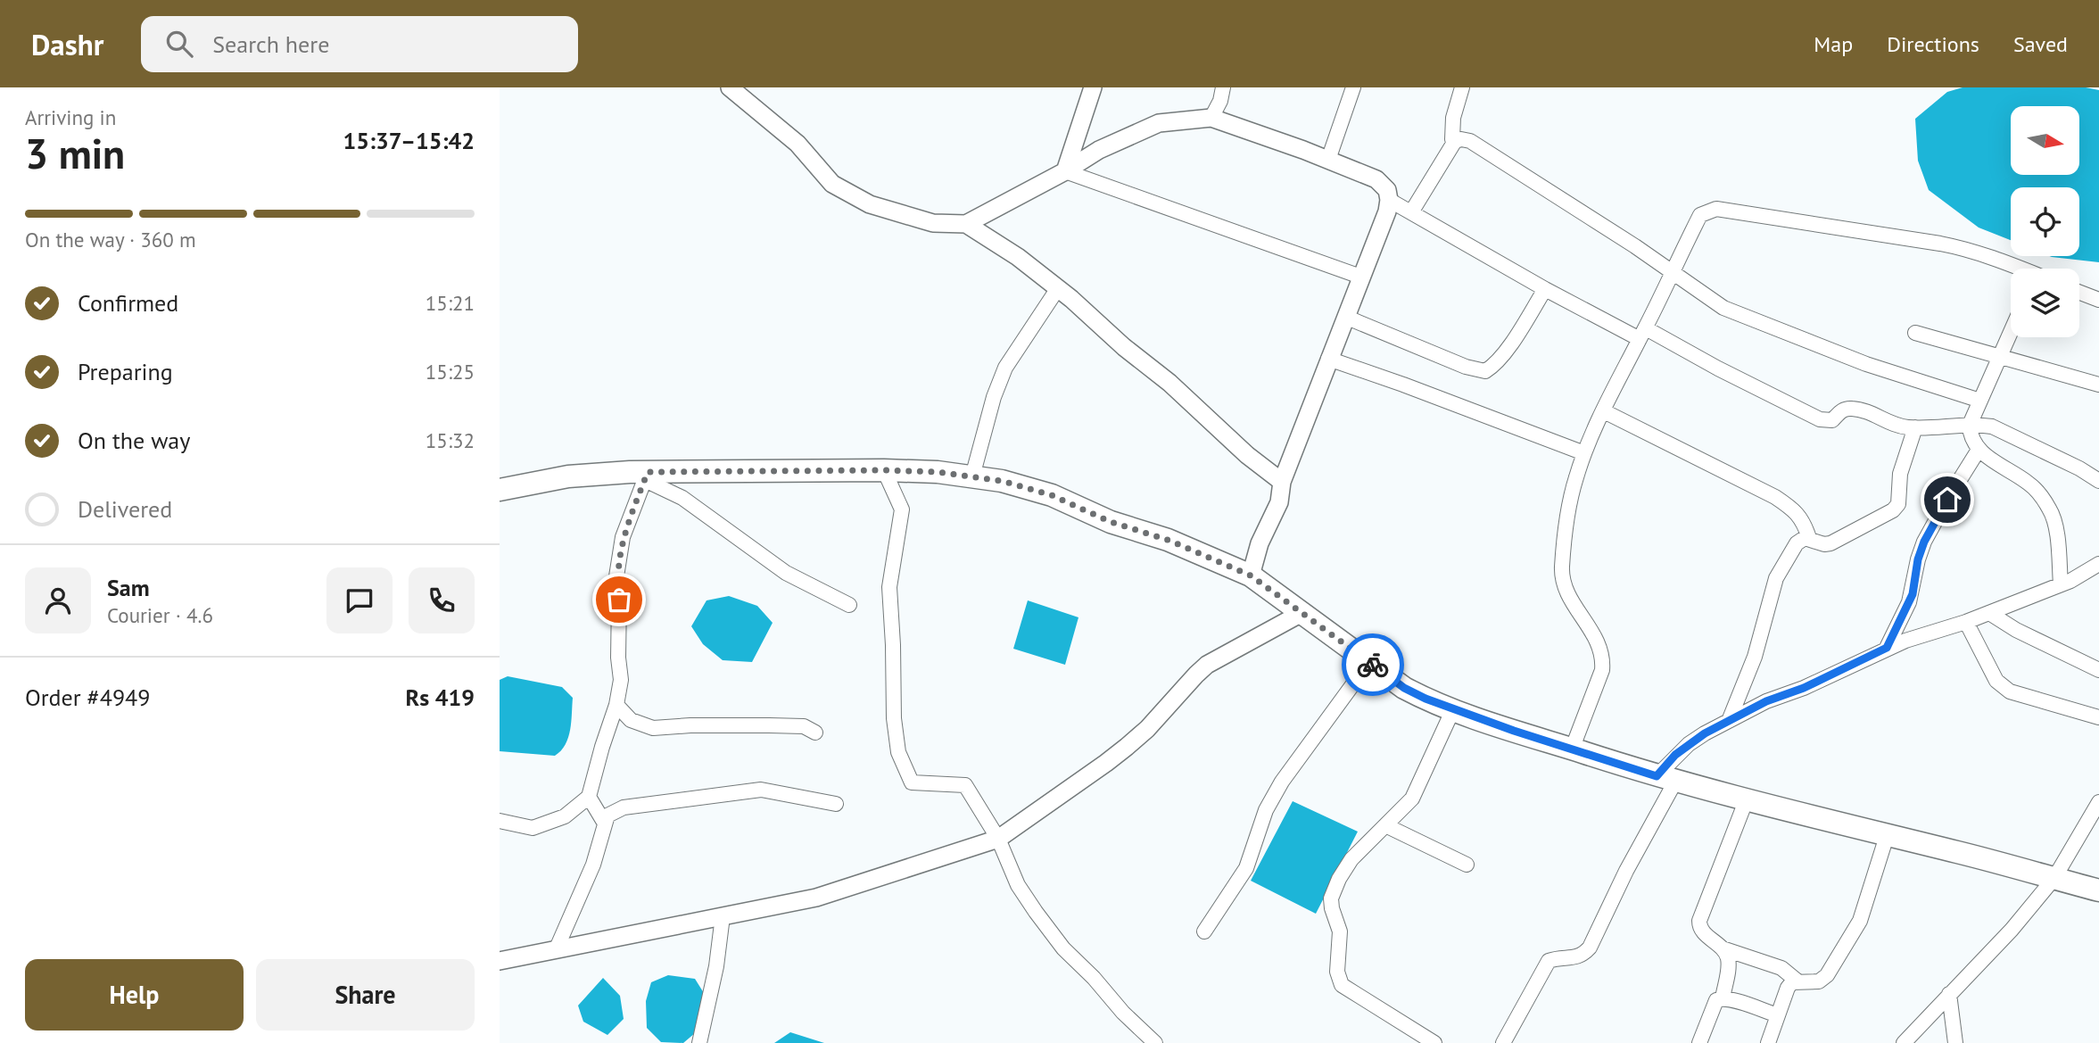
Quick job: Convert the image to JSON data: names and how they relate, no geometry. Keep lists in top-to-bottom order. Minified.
{"north":"right","page":{"header":"Dashr","search":"Search here","nav":["Map","Directions","Saved"],"heading":["3 min","Arriving in","15:37–15:42"],"panel":["Sam","Courier · 4.6","Order #4949","Rs 419"],"bar":"On the way · 360 m","list":[["Confirmed","15:21"],["Preparing","15:25"],["On the way","15:32"],"Delivered"],"buttons":["Help","Share"]}}
